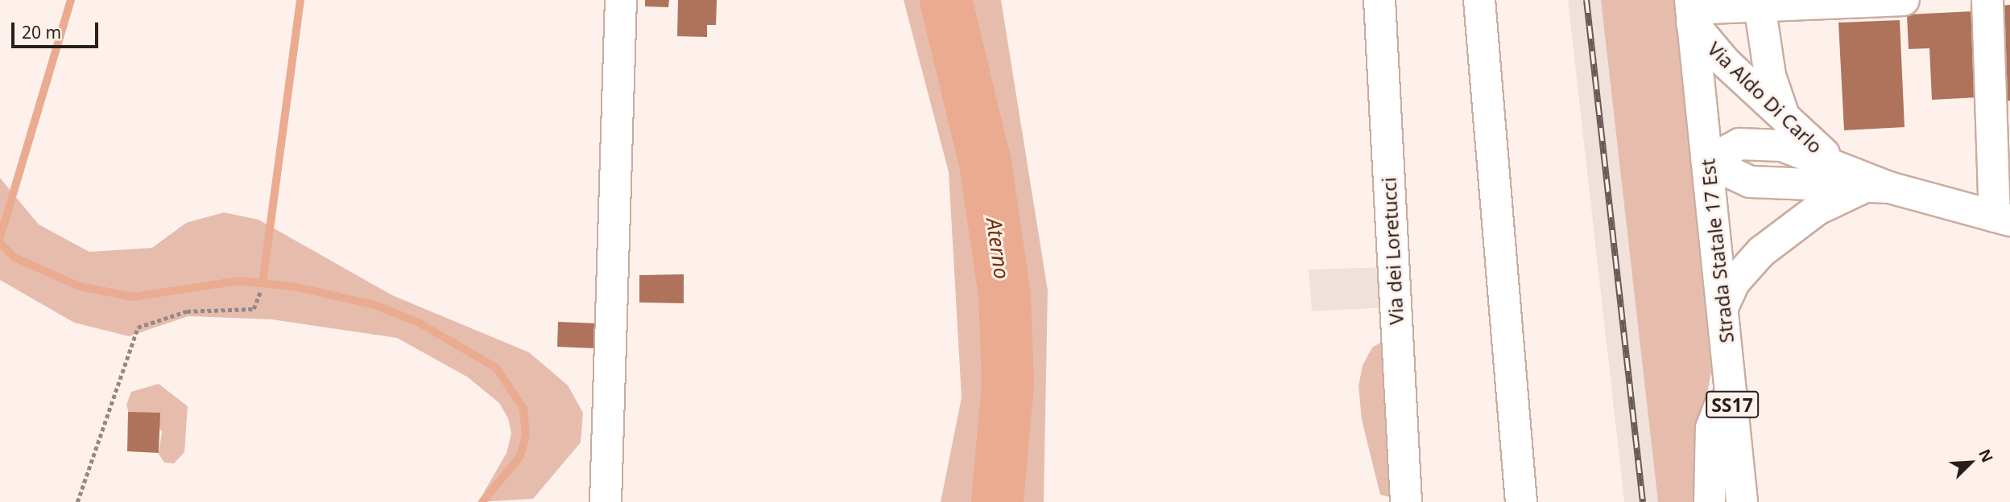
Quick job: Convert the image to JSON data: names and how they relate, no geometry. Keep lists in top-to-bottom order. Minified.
{"streets":{"street":["Via Aldo Di Carlo","Via dei Loretucci","Strada Statale 17 Est","SS17"]},"crossings":[["Via Aldo Di Carlo","Strada Statale 17 Est"]],"water":["Aterno"],"scale_bar":"20 m","north":"top right"}
